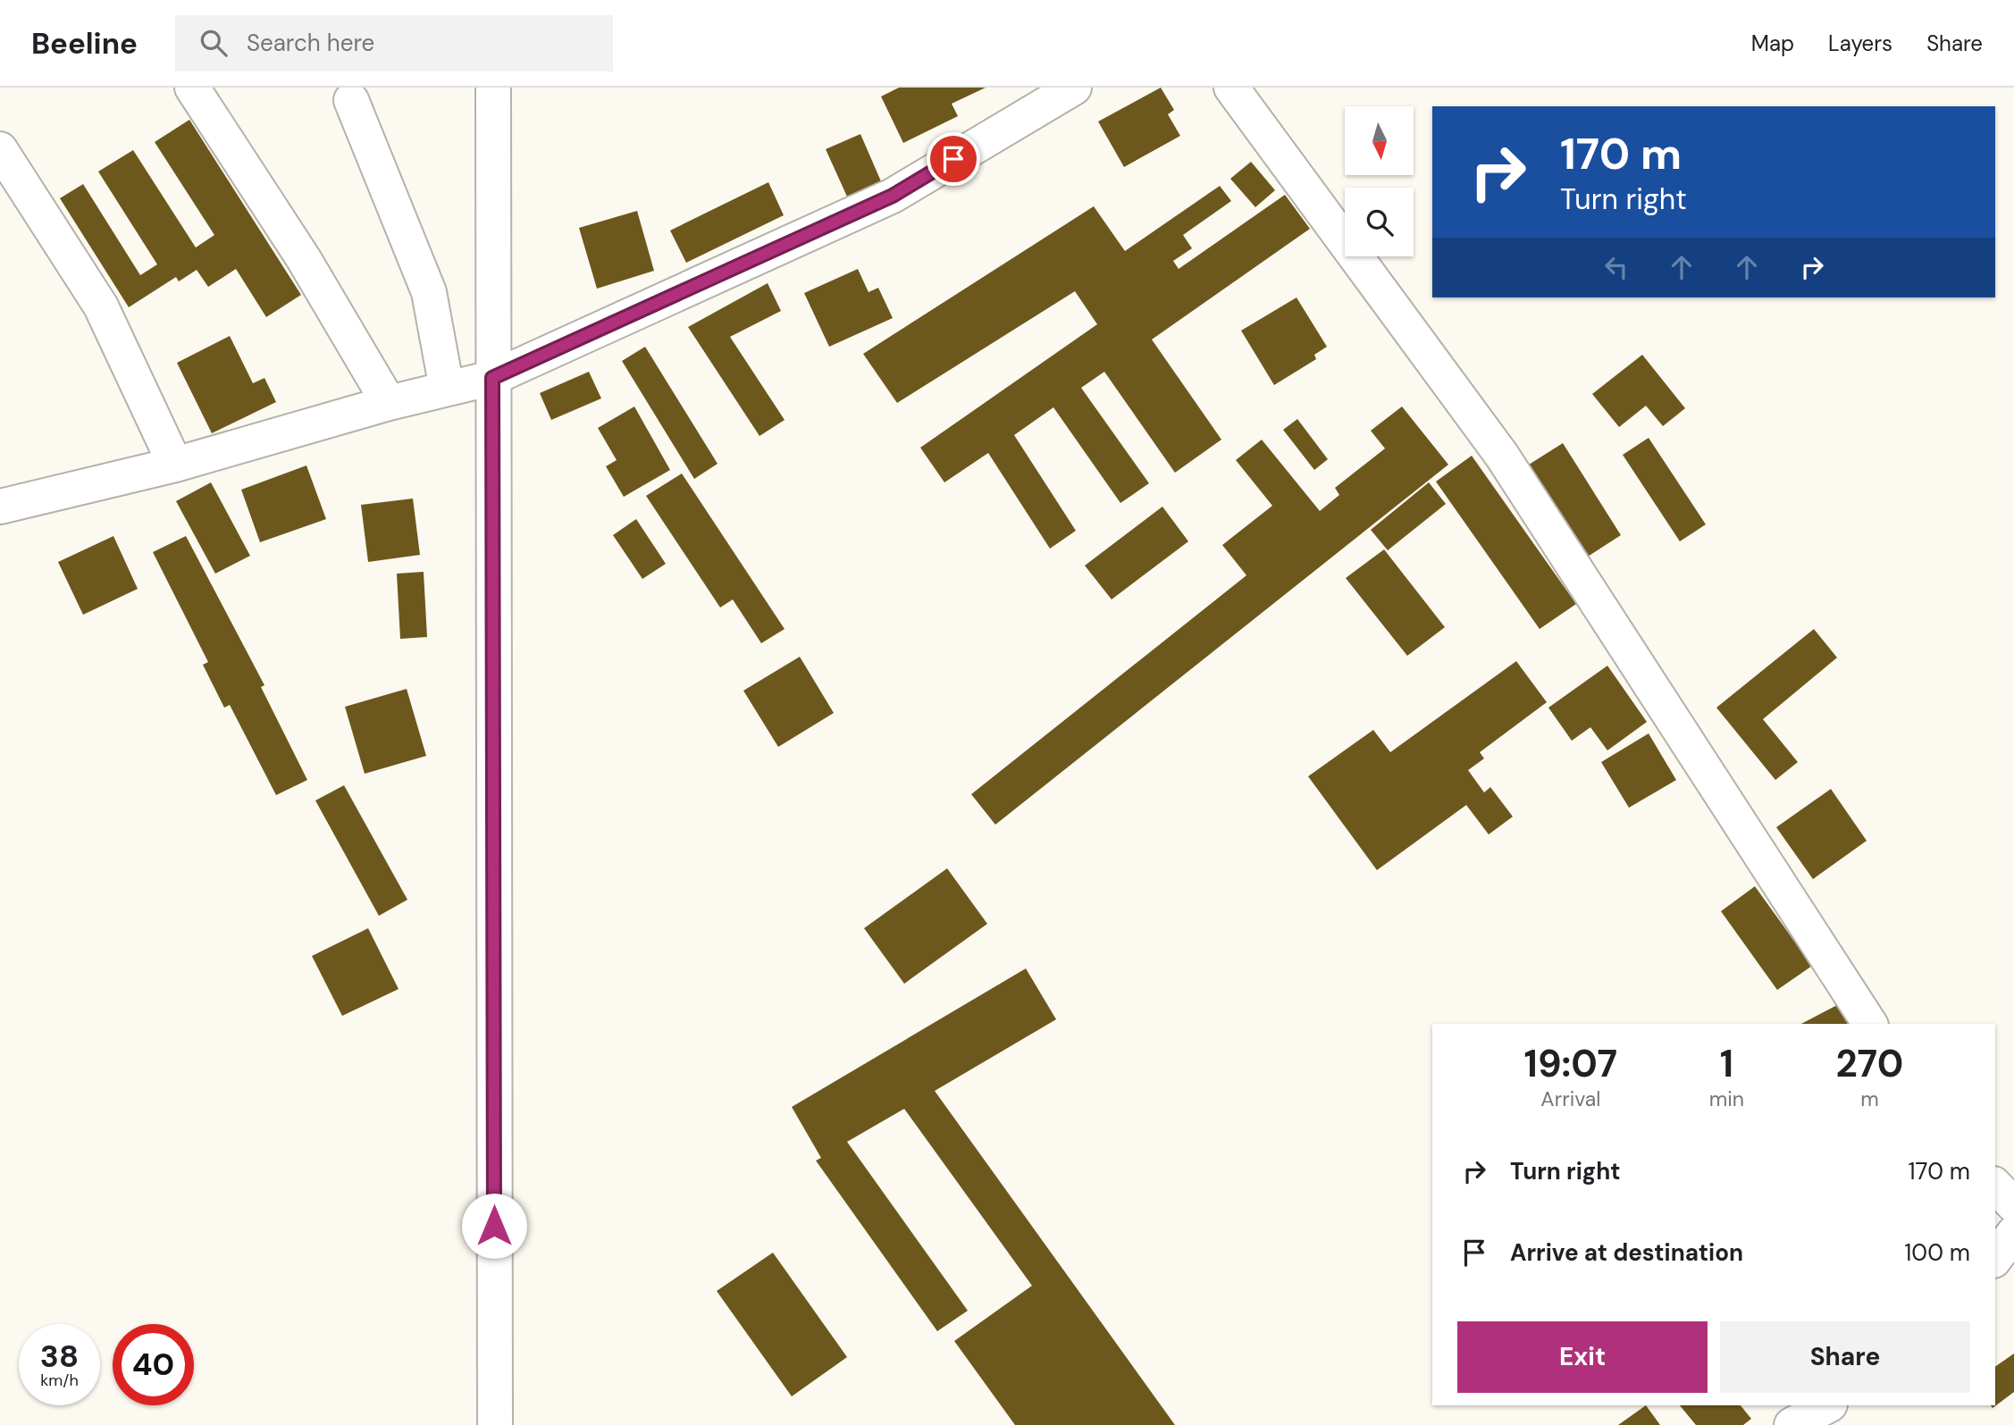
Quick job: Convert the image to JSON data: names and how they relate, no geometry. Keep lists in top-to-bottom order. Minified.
{"north":"bottom","page":{"header":"Beeline","search":"Search here","nav":["Map","Layers","Share"],"turn":["170 m","Turn right"],"eta":["19:07","Arrival","1","min","270","m"],"list":[{"name":"Turn right","value":"170 m"},{"name":"Arrive at destination","value":"100 m"}],"buttons":["Exit","Share"],"speed":"38 km/h","limit":"40"}}
